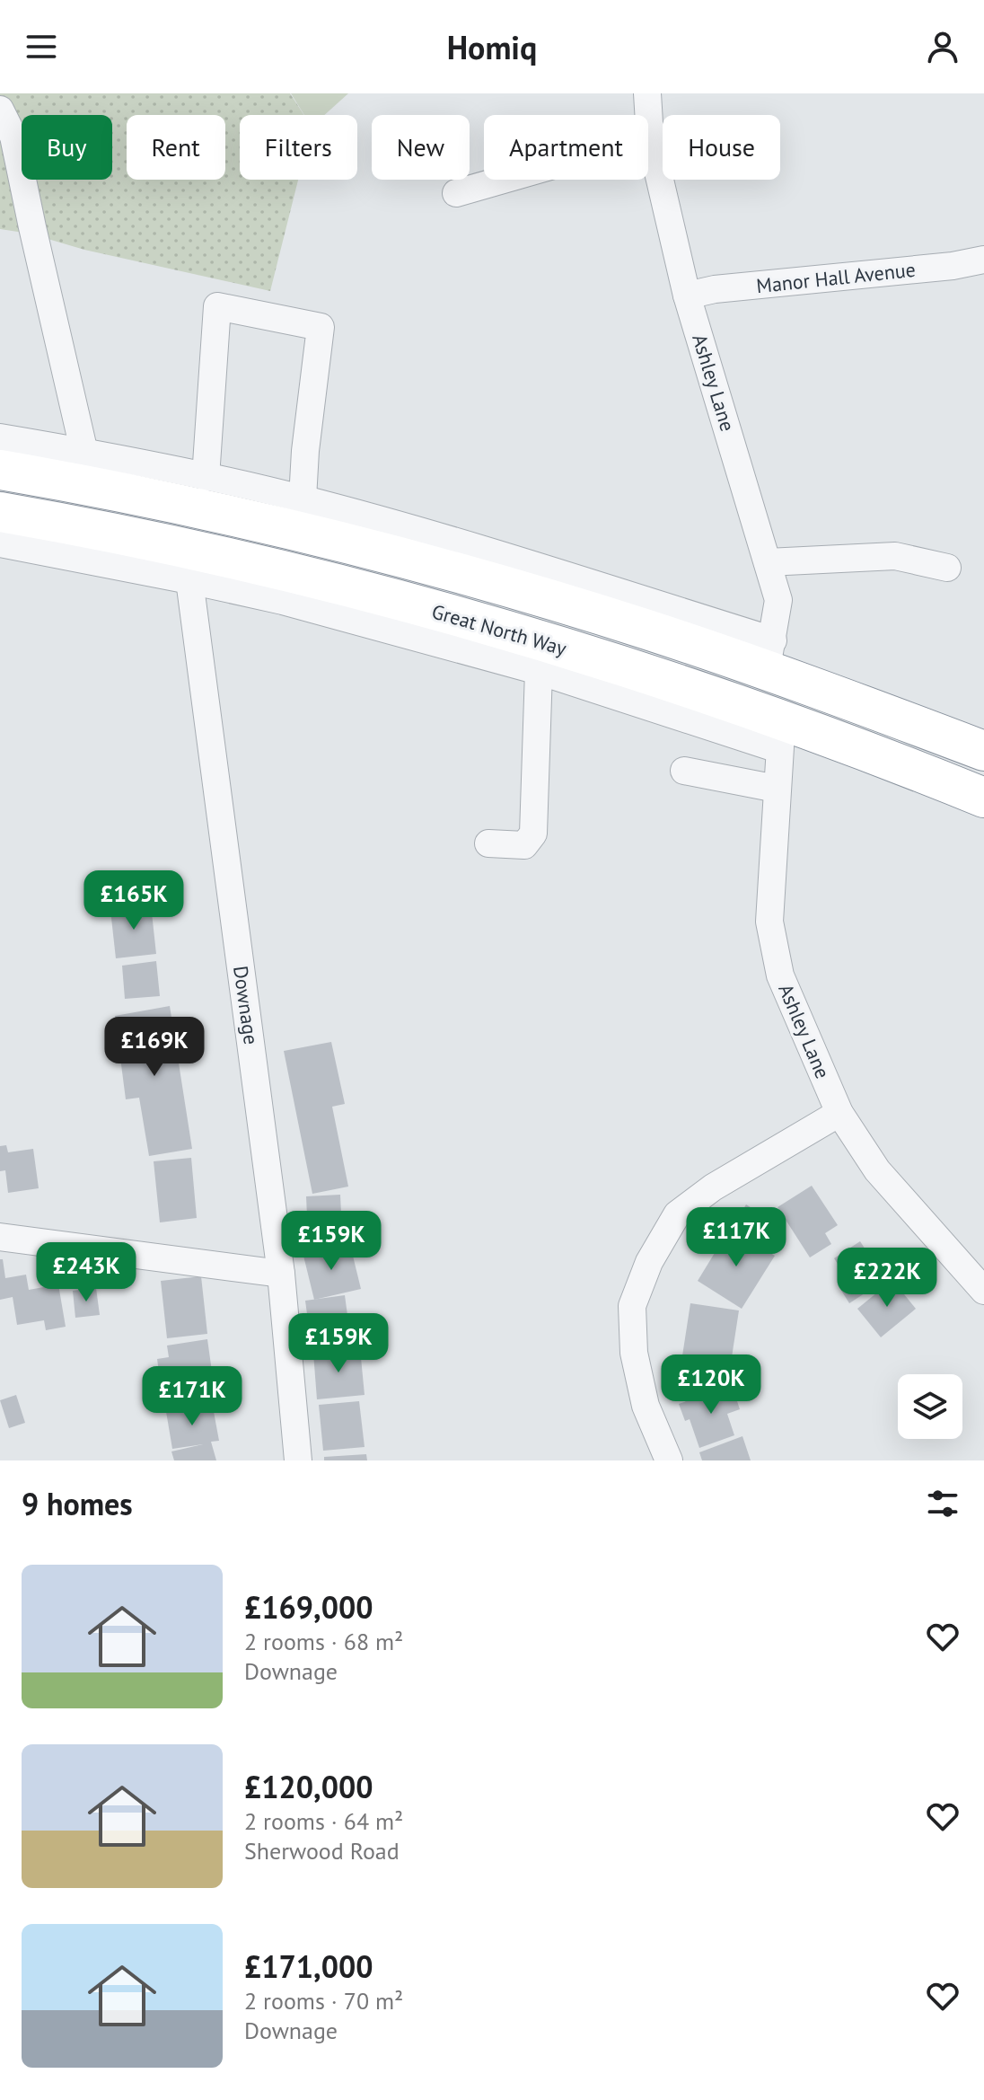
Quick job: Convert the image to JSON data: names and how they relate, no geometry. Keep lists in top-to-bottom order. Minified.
{"streets":{"highway":["Great North Way"],"street":["Manor Hall Avenue","Ashley Lane","Downage"]},"crossings":[["Manor Hall Avenue","Ashley Lane"],["Ashley Lane","Great North Way"],["Great North Way","Downage"]],"page":{"header":"Homiq","chip":["Buy","Rent","Filters","New","Apartment","House"],"price":["£165K","£169K","£117K","£159K","£243K","£222K","£159K","£120K","£171K"],"heading":"9 homes","list":[{"name":"£169,000","note":"2 rooms · 68 m² · Downage"},{"name":"£120,000","note":"2 rooms · 64 m² · Sherwood Road"},{"name":"£171,000","note":"2 rooms · 70 m² · Downage"}]}}
